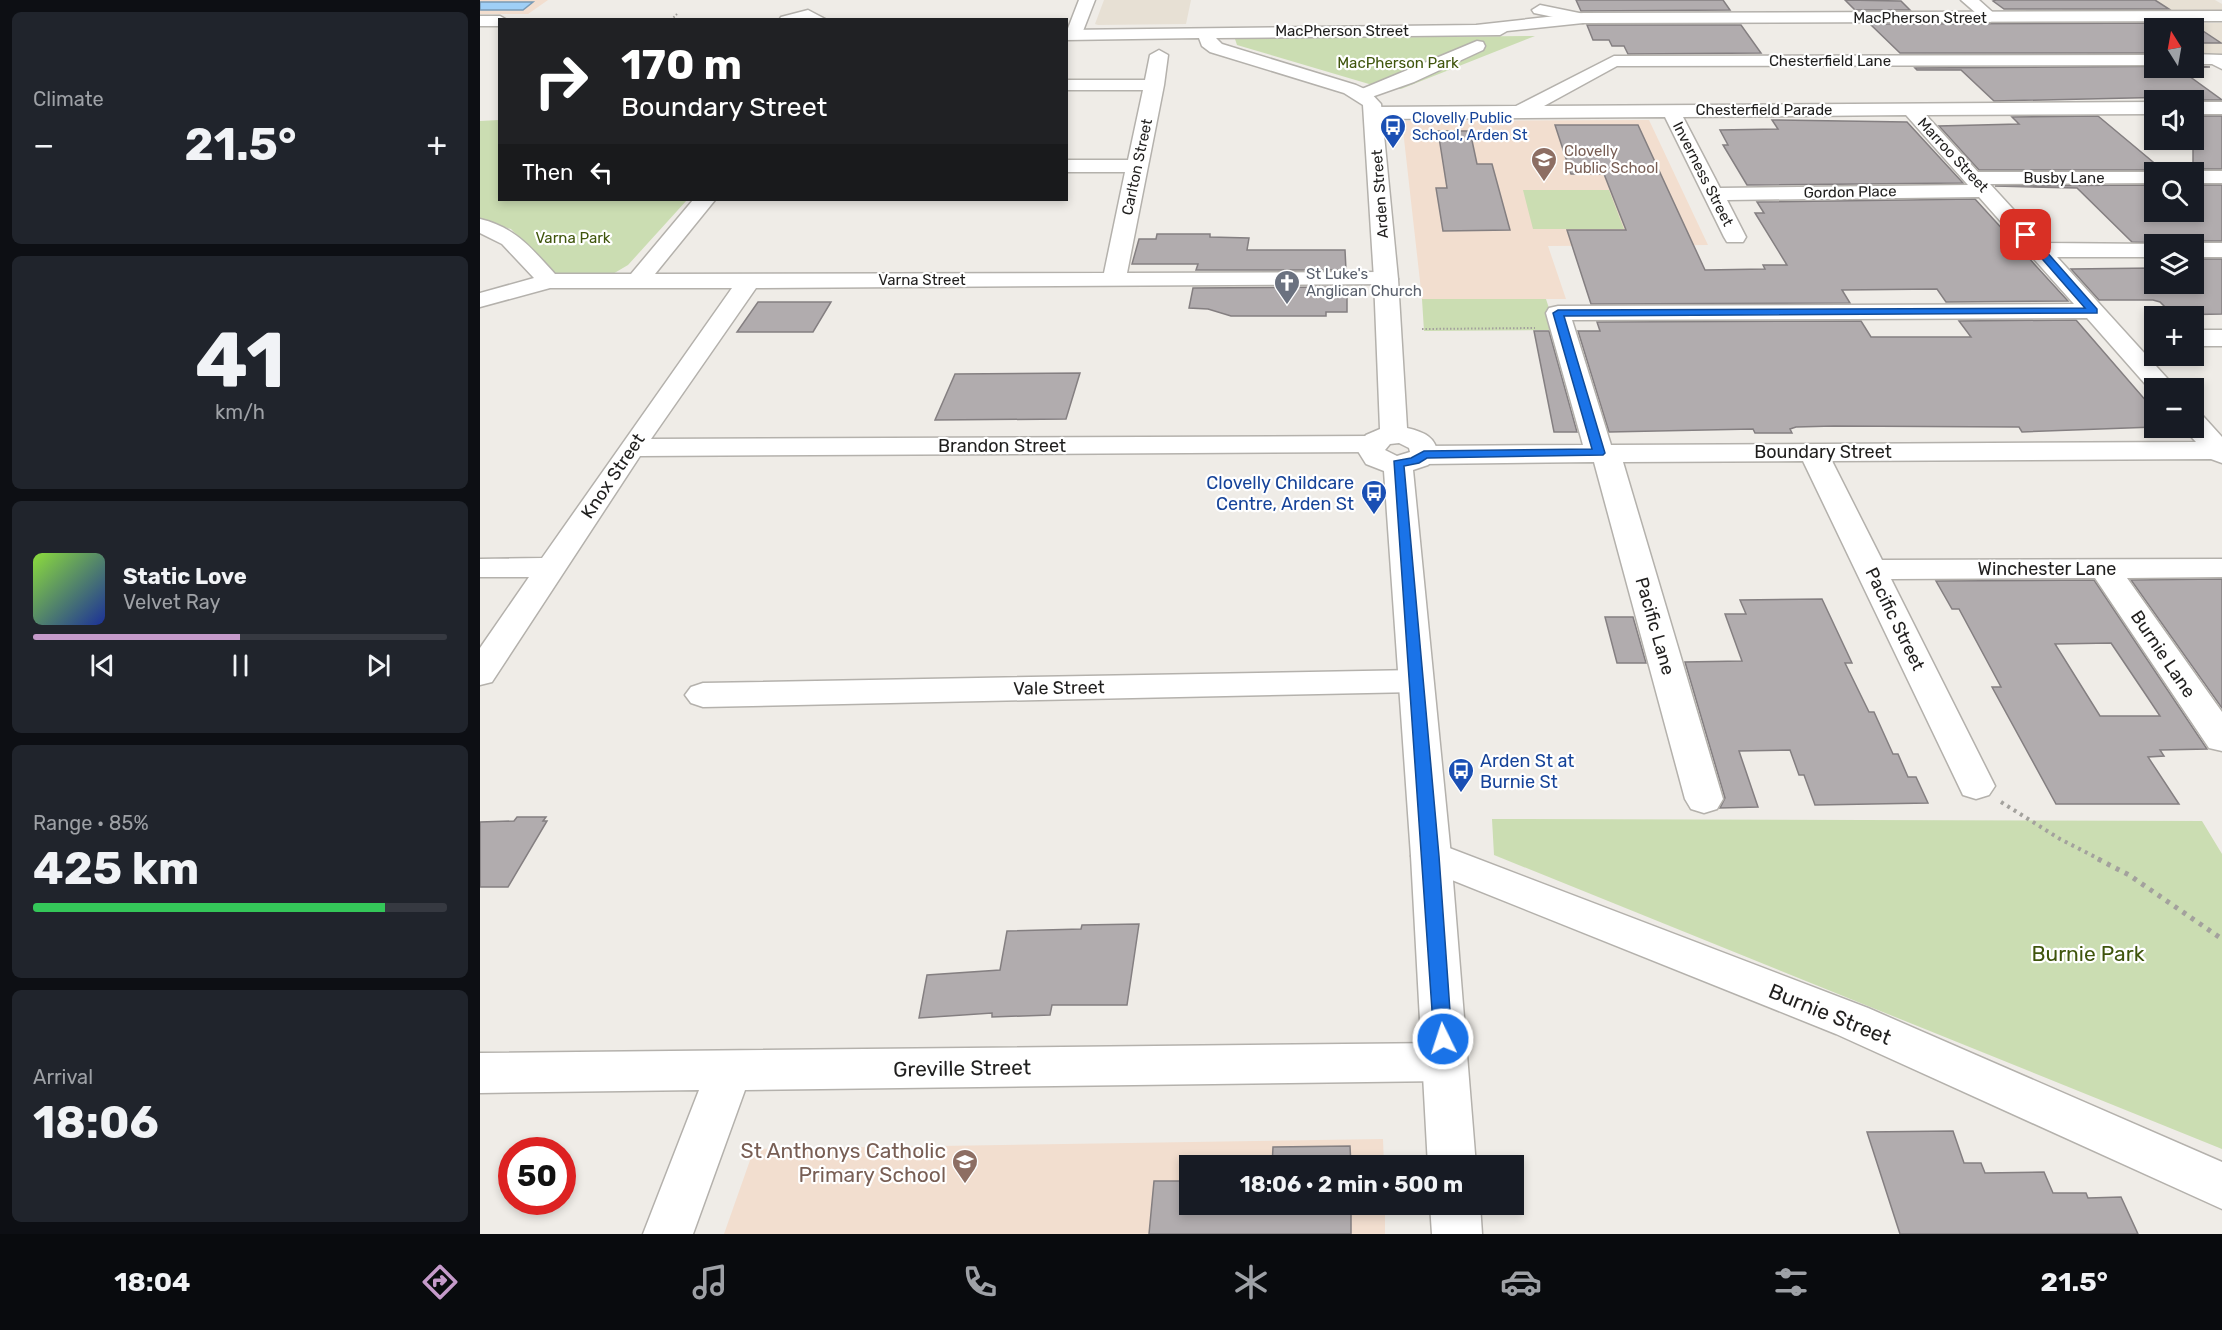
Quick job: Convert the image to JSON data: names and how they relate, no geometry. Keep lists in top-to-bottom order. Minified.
{"streets":{"street":["MacPherson Street","Chesterfield Lane","Chesterfield Parade","Marroo Street","Carlton Street","Inverness Street","Busby Lane","Gordon Place","Arden Street","Varna Street","Brandon Street","Boundary Street","Knox Street","Winchester Lane","Pacific Street","Pacific Lane","Burnie Lane","Vale Street","Burnie Street","Greville Street"]},"crossings":[["Chesterfield Lane","Chesterfield Parade"],["Chesterfield Parade","Marroo Street"],["Chesterfield Parade","Inverness Street"],["Chesterfield Parade","Arden Street"],["Marroo Street","Busby Lane"],["Marroo Street","Gordon Place"],["Carlton Street","Varna Street"],["Inverness Street","Gordon Place"],["Busby Lane","Gordon Place"],["Arden Street","Varna Street"],["Arden Street","Brandon Street"],["Arden Street","Boundary Street"],["Arden Street","Vale Street"],["Arden Street","Burnie Street"],["Arden Street","Greville Street"],["Varna Street","Knox Street"],["Brandon Street","Boundary Street"],["Brandon Street","Knox Street"],["Boundary Street","Pacific Street"],["Boundary Street","Pacific Lane"],["Winchester Lane","Pacific Street"],["Winchester Lane","Burnie Lane"]],"parks":["MacPherson Park","Varna Park","Burnie Park"],"places":{"bus stop":["Clovelly Public School, Arden St","Clovelly Childcare Centre, Arden St","Arden St at Burnie St"],"school or university":["Clovelly Public School","St Anthonys Catholic Primary School"],"church":["St Luke's Anglican Church"]},"north":"top","page":{"tile":["Climate",["41","km/h"],["Range · 85%","425 km"],["Arrival","18:06"]],"map_buttons":["+","−"],"turn":["170 m","Boundary Street"],"heat":["−","21.5°","+"],"then":"Then","song":["Static Love","Velvet Ray"],"limit":"50","trip":"18:06 · 2 min · 500 m","tabs":["18:04","21.5°"]}}
